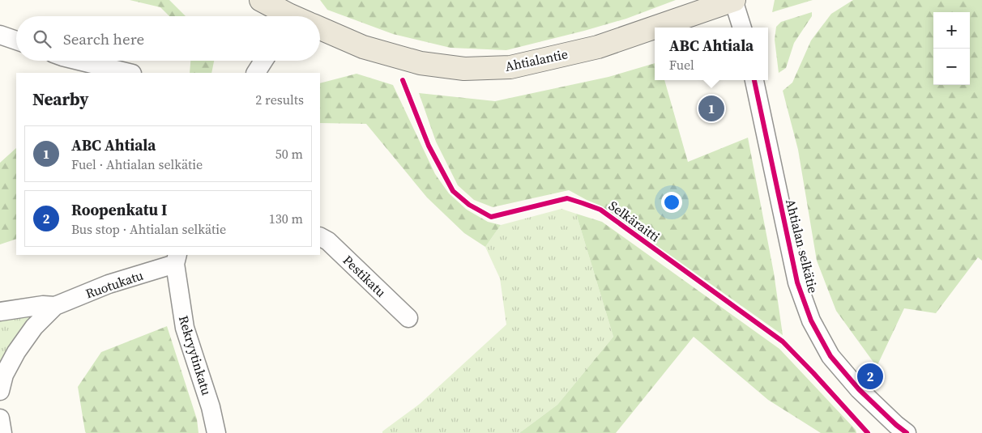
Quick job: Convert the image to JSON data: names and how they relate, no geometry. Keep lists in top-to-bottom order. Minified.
{"streets":{"main road":["Ahtialantie"],"street":["Ahtialan selkätie","Pestikatu","Ruotukatu","Rekryytinkatu"],"cycle path":["Selkäraitti"]},"crossings":[["Ruotukatu","Rekryytinkatu"]],"page":{"map_buttons":["+","−"],"search":"Search here","popup":["ABC Ahtiala","Fuel"],"heading":["Nearby","2 results"],"pins":["1","2"],"list":[{"mark":"1","name":"ABC Ahtiala","note":"Fuel · Ahtialan selkätie","value":"50 m"},{"mark":"2","name":"Roopenkatu I","note":"Bus stop · Ahtialan selkätie","value":"130 m"}]}}
